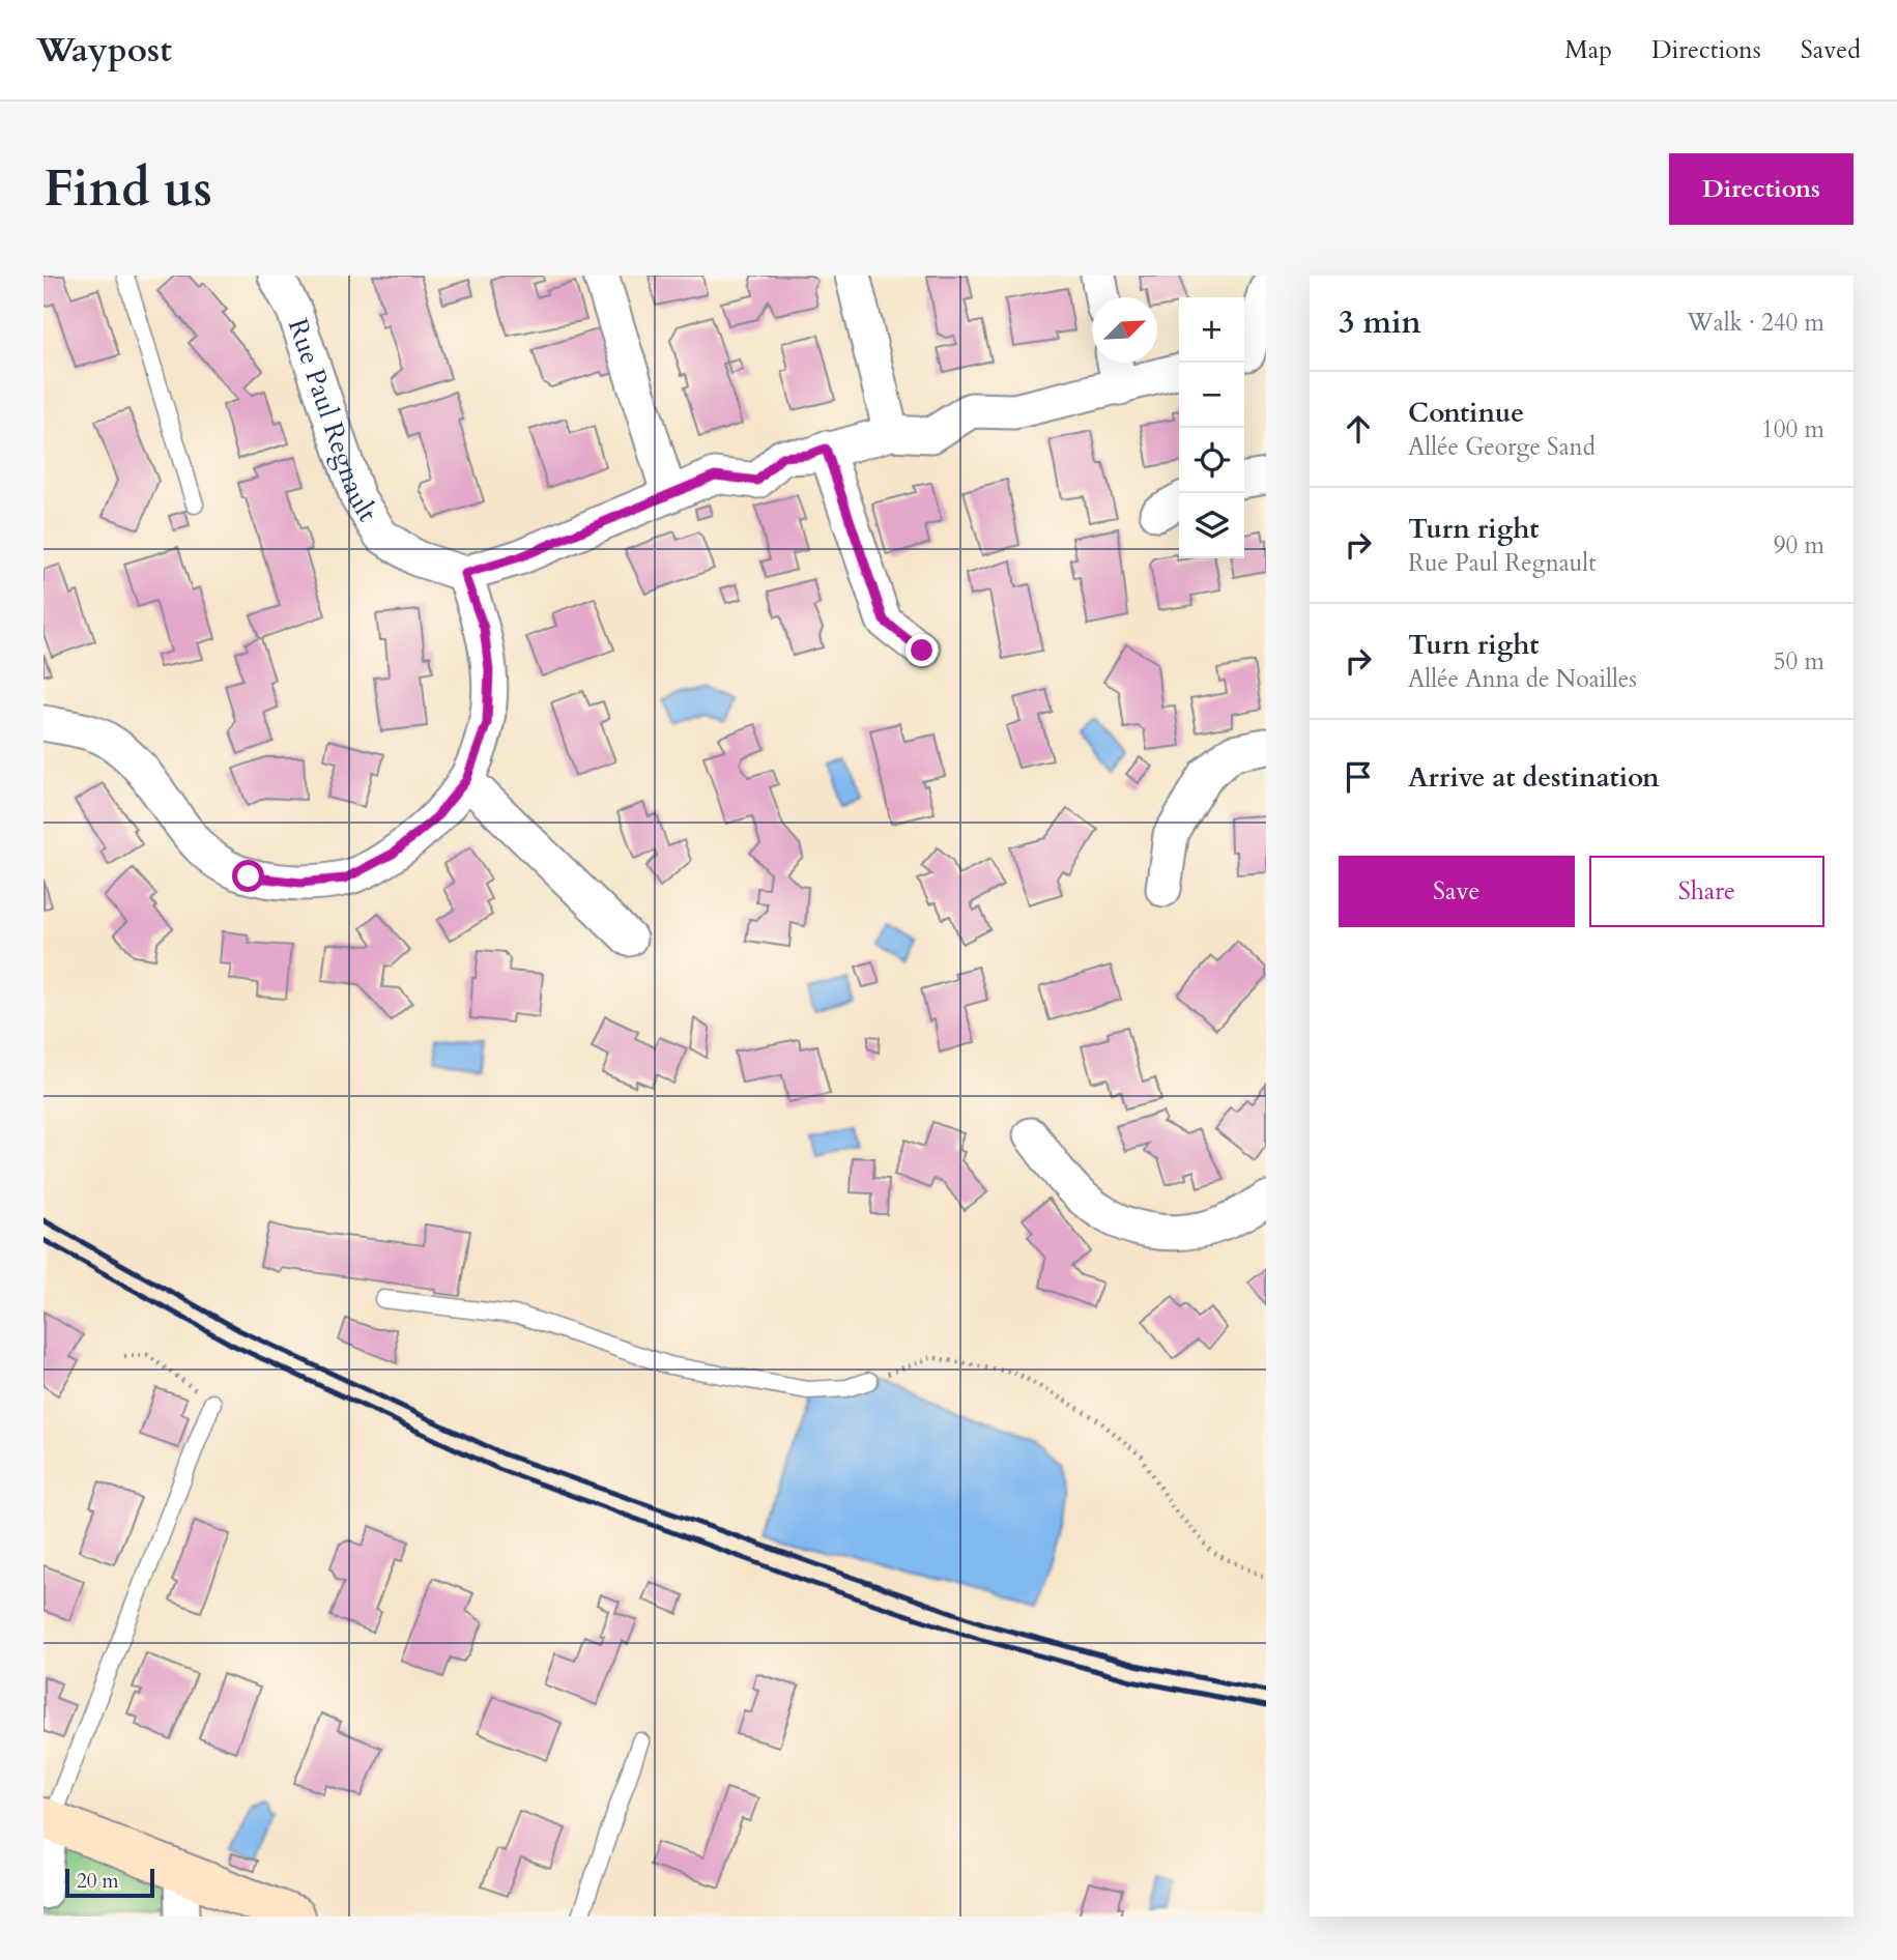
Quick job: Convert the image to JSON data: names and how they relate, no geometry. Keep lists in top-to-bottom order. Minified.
{"streets":{"street":["Rue Paul Regnault"]},"scale_bar":"20 m","north":"top right","page":{"header":"Waypost","nav":["Map","Directions","Saved"],"buttons":["Directions",["Save","Share"]],"title":"Find us","heading":["3 min","Walk · 240 m"],"map_buttons":["+","−"],"list":[["Continue","Allée George Sand","100 m"],["Turn right","Rue Paul Regnault","90 m"],["Turn right","Allée Anna de Noailles","50 m"],"Arrive at destination"],"scale":"20 m"}}
